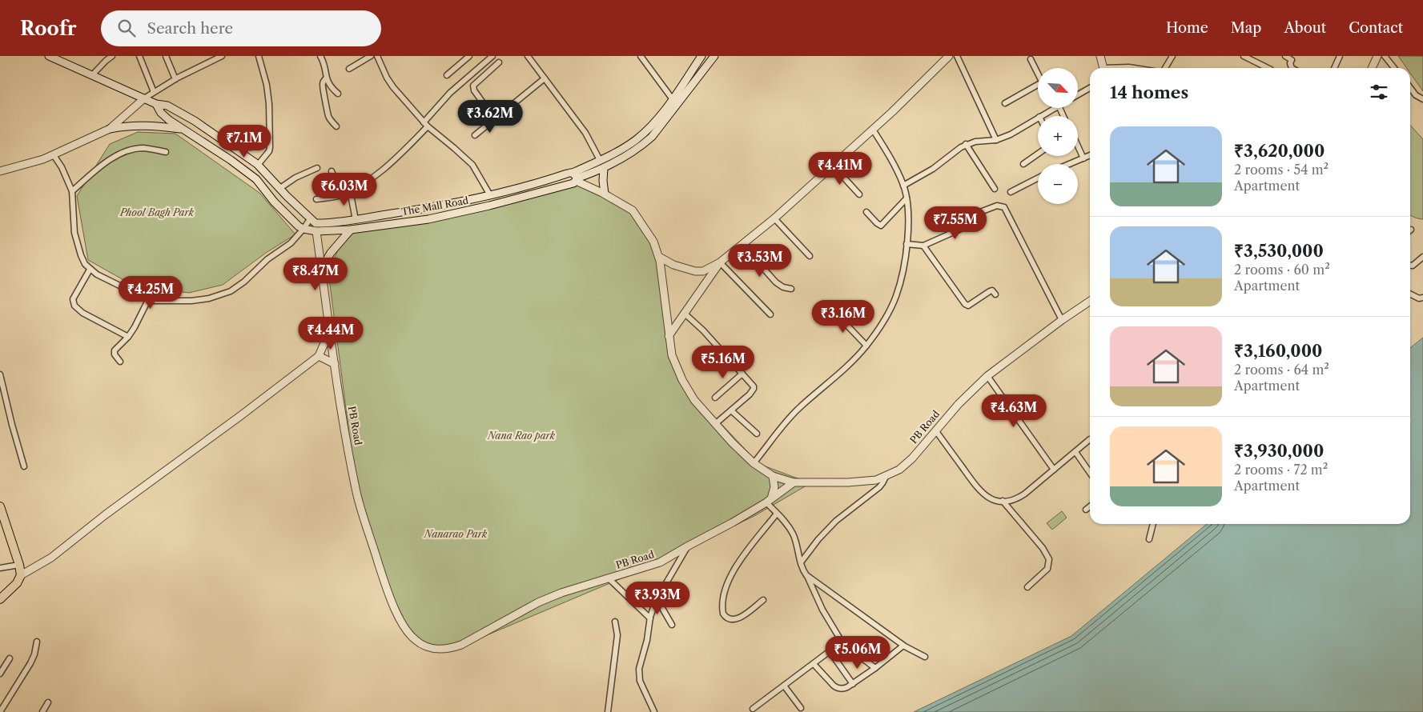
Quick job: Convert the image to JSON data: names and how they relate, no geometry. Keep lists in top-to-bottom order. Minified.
{"streets":{"street":["The Mall Road","PB Road"]},"crossings":[["The Mall Road","PB Road"]],"parks":["Phool Bagh Park","Nana Rao park","Nanarao Park"],"north":"bottom right","page":{"header":"Roofr","search":"Search here","nav":["Home","Map","About","Contact"],"map_buttons":["+","−"],"heading":"14 homes","price":["₹3.62M","₹7.1M","₹4.41M","₹6.03M","₹7.55M","₹3.53M","₹8.47M","₹4.25M","₹3.16M","₹4.44M","₹5.16M","₹4.63M","₹3.93M","₹5.06M"],"list":[{"name":"₹3,620,000","note":"2 rooms · 54 m² · Apartment"},{"name":"₹3,530,000","note":"2 rooms · 60 m² · Apartment"},{"name":"₹3,160,000","note":"2 rooms · 64 m² · Apartment"},{"name":"₹3,930,000","note":"2 rooms · 72 m² · Apartment"}]}}
